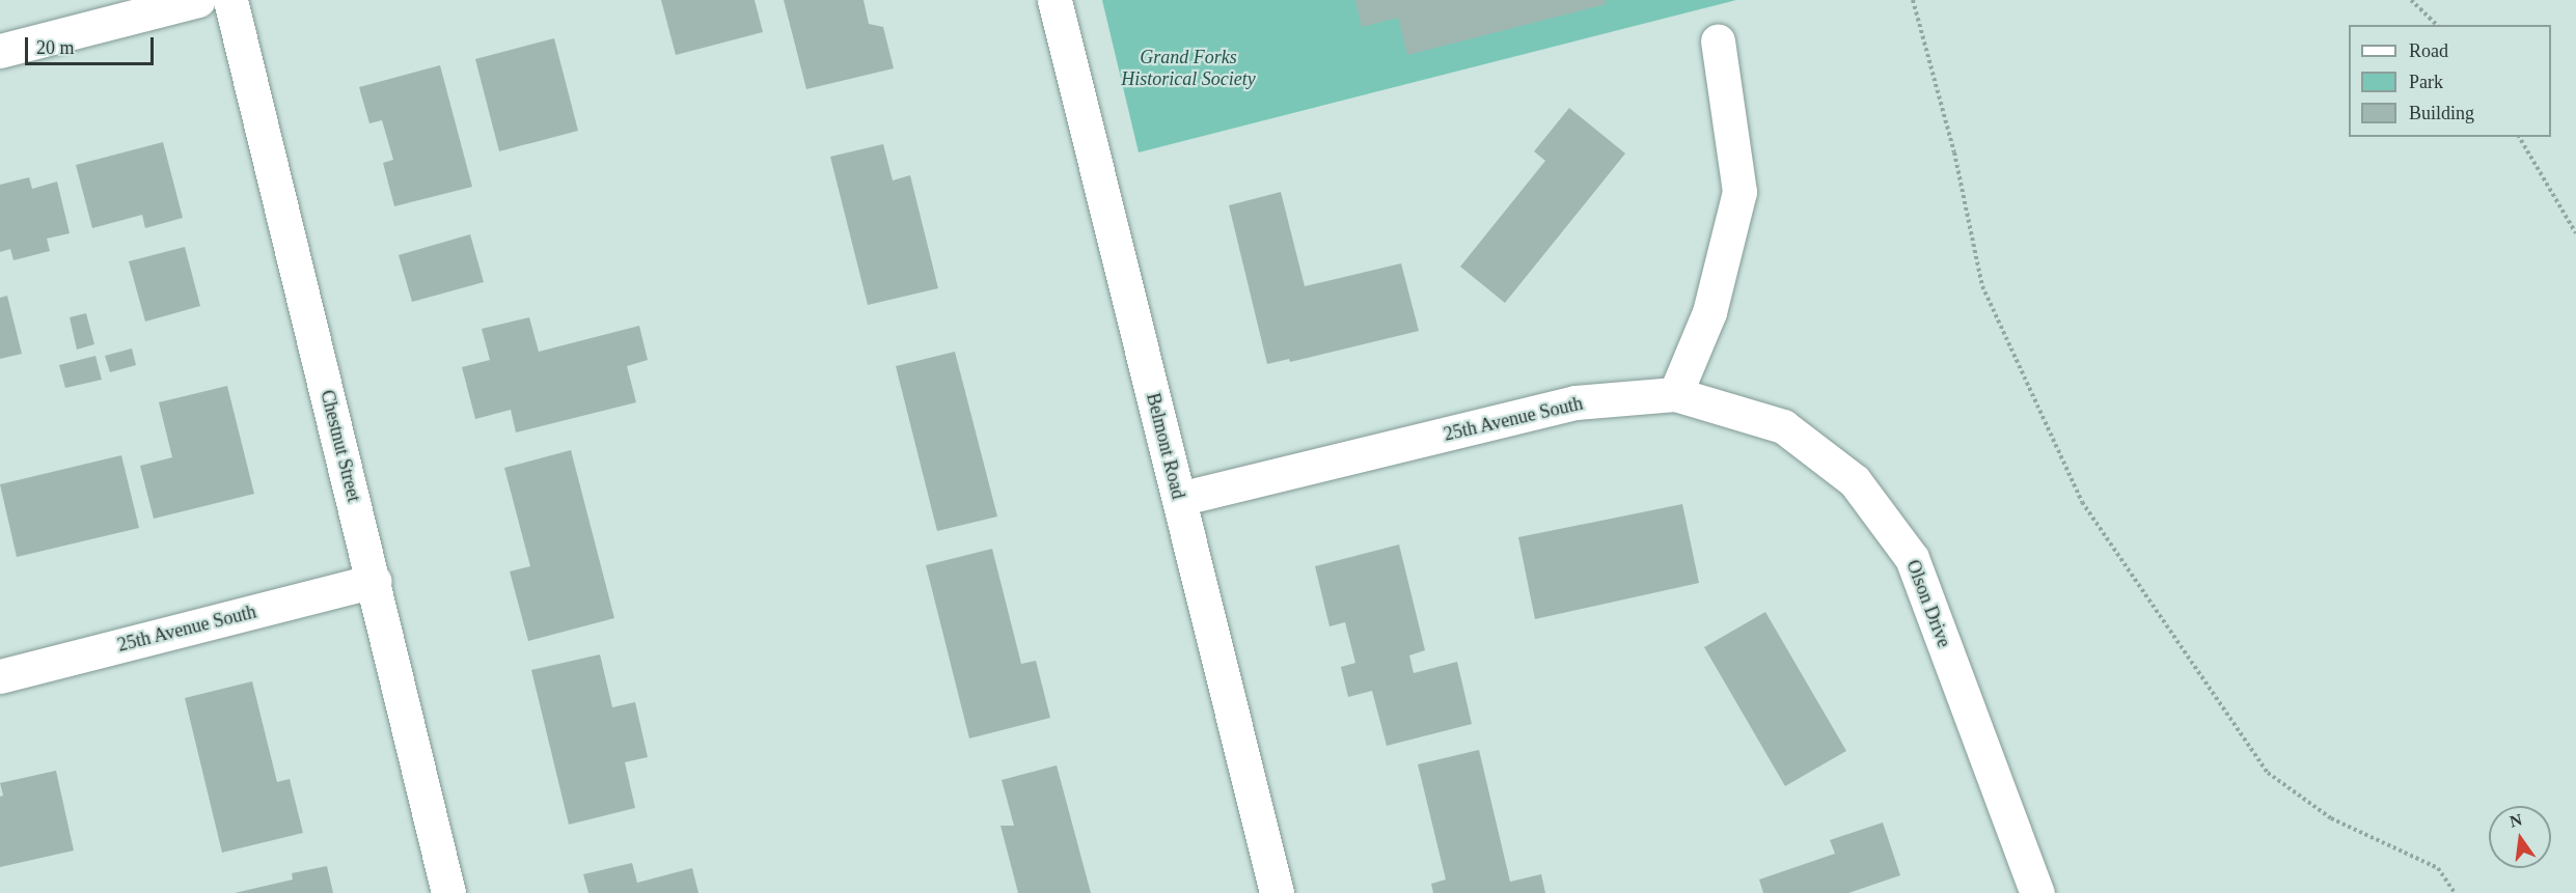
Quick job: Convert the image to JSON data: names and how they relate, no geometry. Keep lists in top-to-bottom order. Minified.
{"streets":{"street":["25th Avenue South","Chestnut Street","Belmont Road","Olson Drive"]},"crossings":[["25th Avenue South","Chestnut Street"],["25th Avenue South","Belmont Road"],["25th Avenue South","Olson Drive"]],"parks":["Grand Forks Historical Society"],"legend":["Road","Park","Building"],"scale_bar":"20 m","north":"top"}
